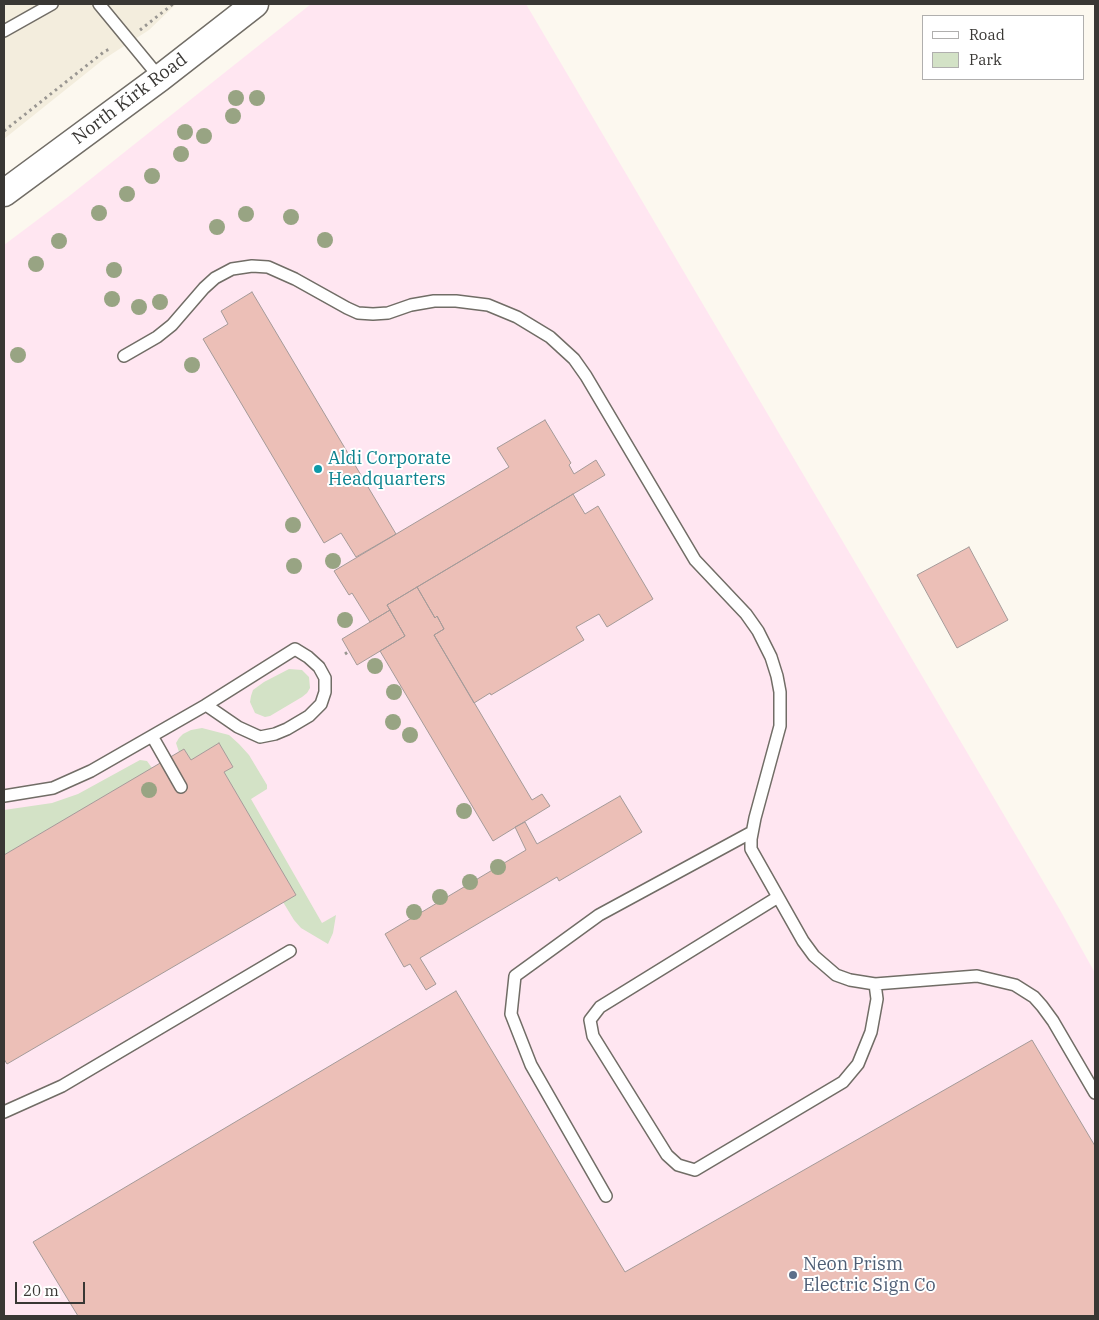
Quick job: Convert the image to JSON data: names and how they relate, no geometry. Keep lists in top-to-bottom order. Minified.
{"streets":{"street":["North Kirk Road"]},"places":["Aldi Corporate Headquarters","Neon Prism Electric Sign Co"],"legend":["Road","Park"],"scale_bar":"20 m"}
